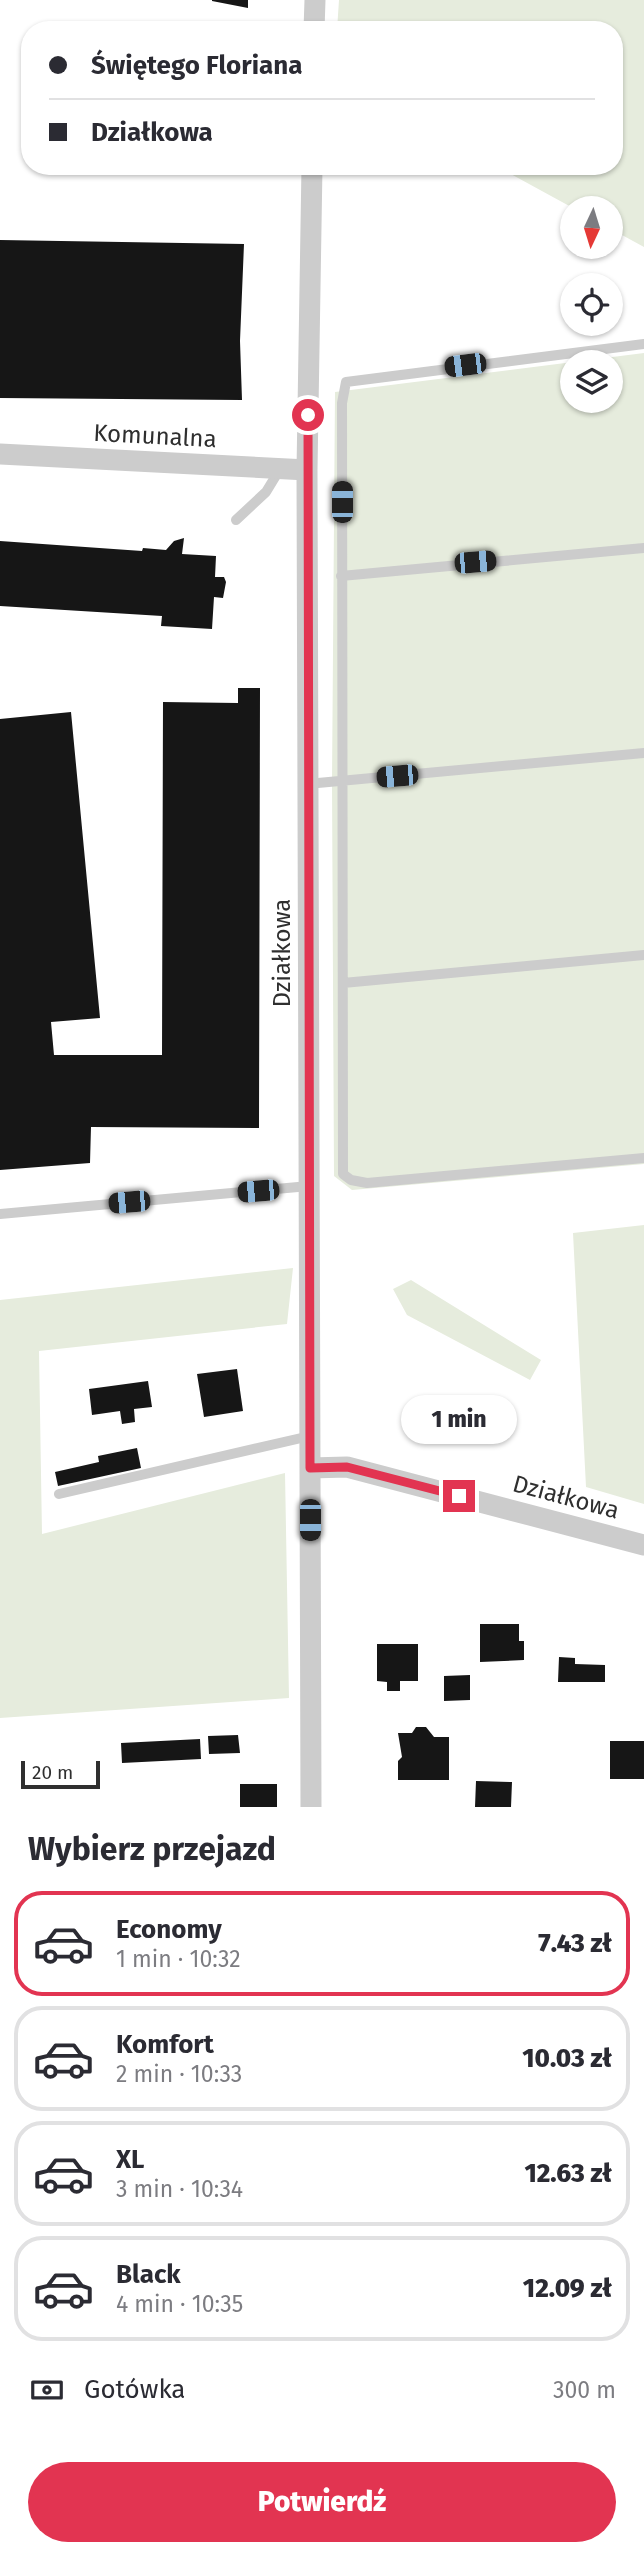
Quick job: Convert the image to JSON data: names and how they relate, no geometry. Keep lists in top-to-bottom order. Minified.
{"streets":{"street":["Komunalna","Działkowa"]},"crossings":[["Komunalna","Działkowa"]],"scale_bar":"20 m","north":"bottom","page":{"banner":["Świętego Floriana","Działkowa"],"bubble":"1 min","scale":"20 m","heading":"Wybierz przejazd","list":[{"name":"Economy","note":"1 min · 10:32","value":"7.43 zł"},{"name":"Komfort","note":"2 min · 10:33","value":"10.03 zł"},{"name":"XL","note":"3 min · 10:34","value":"12.63 zł"},{"name":"Black","note":"4 min · 10:35","value":"12.09 zł"}],"pay":["Gotówka","300 m"],"buttons":"Potwierdź"}}
